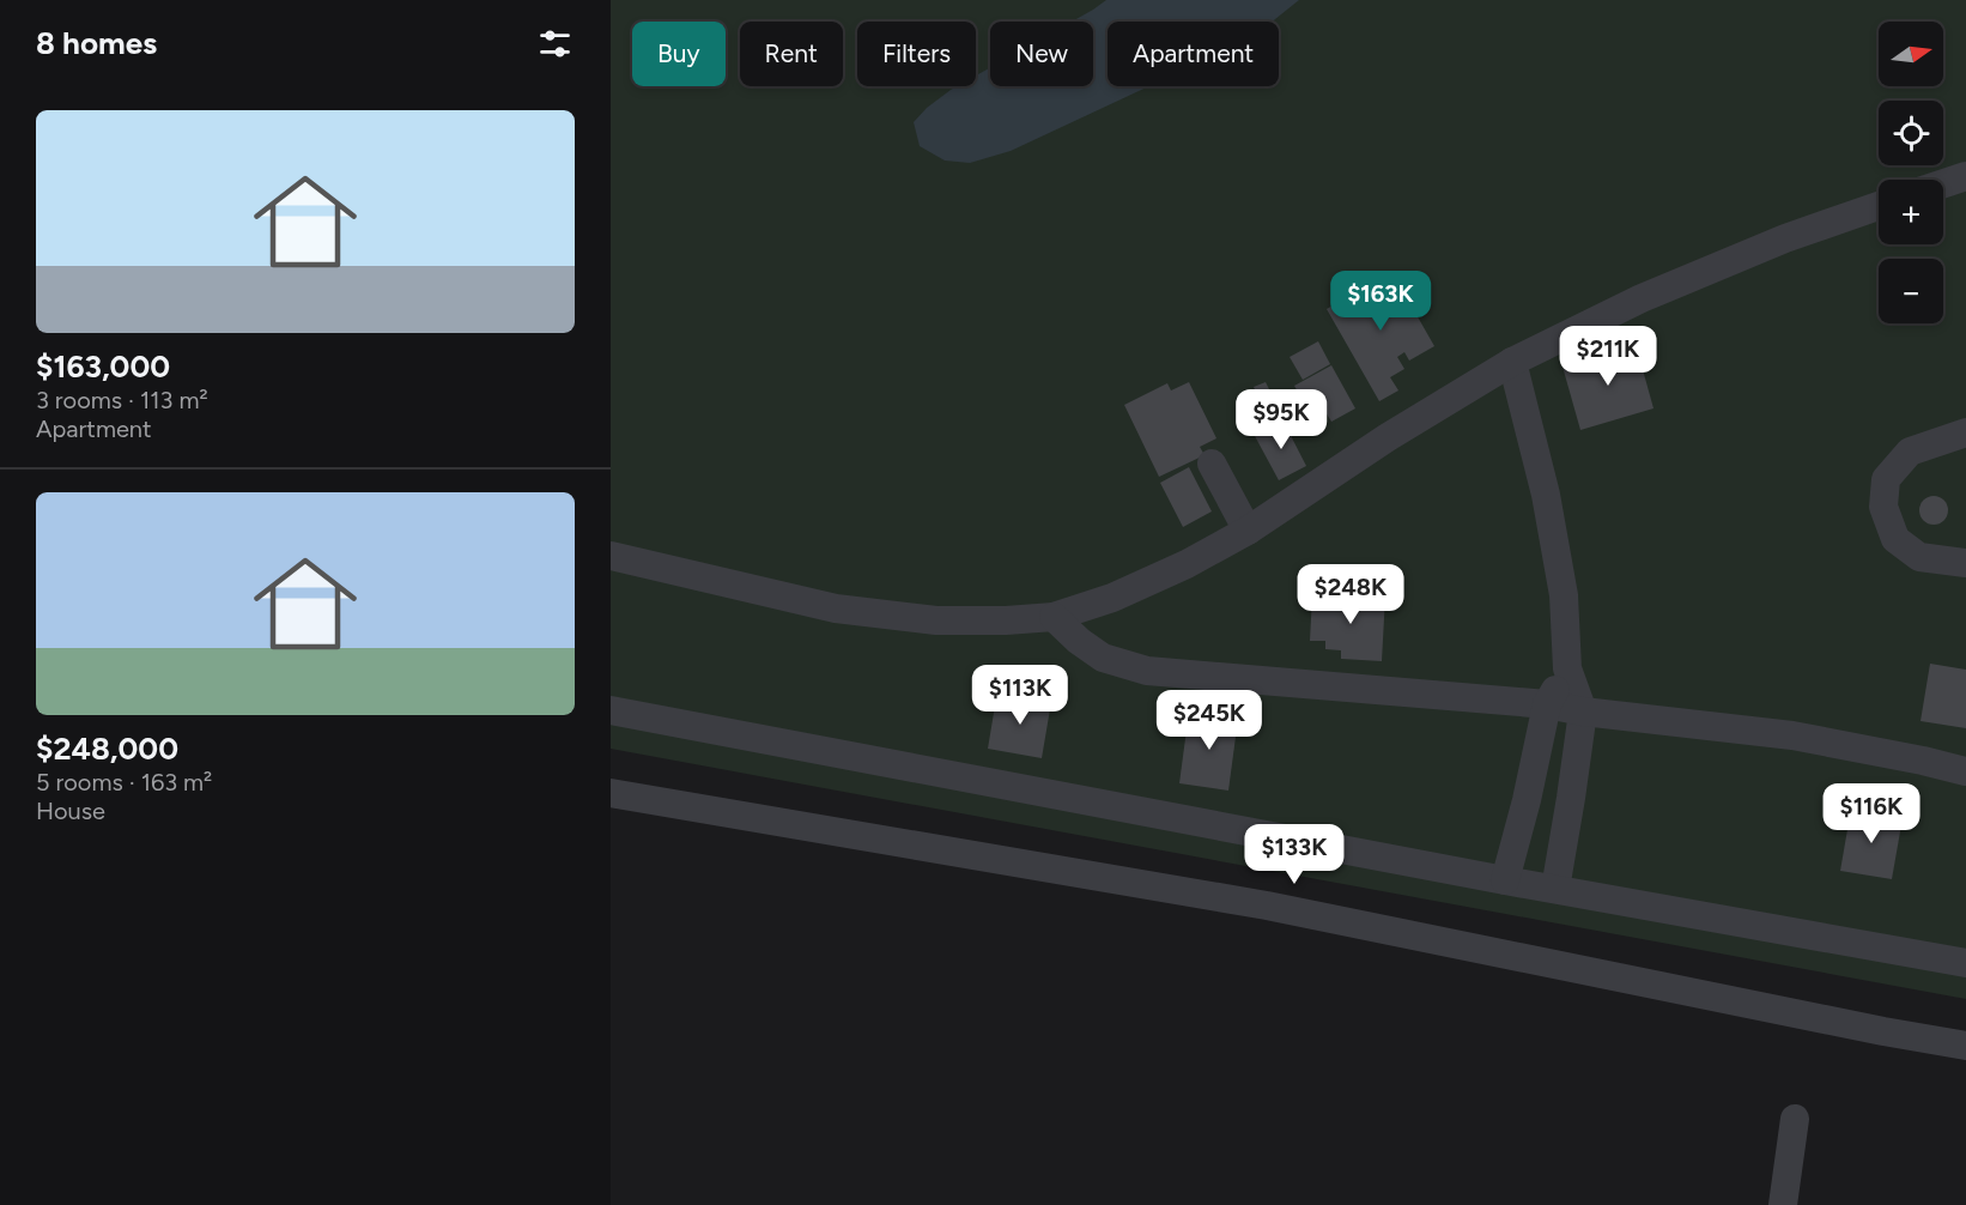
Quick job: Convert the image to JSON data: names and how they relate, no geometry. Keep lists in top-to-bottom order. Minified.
{"north":"right","page":{"heading":"8 homes","map_buttons":["+","−"],"chip":["Buy","Rent","Filters","New","Apartment"],"list":[{"name":"$163,000","note":"3 rooms · 113 m² · Apartment"},{"name":"$248,000","note":"5 rooms · 163 m² · House"}],"price":["$163K","$211K","$95K","$248K","$113K","$245K","$116K","$133K"]}}
